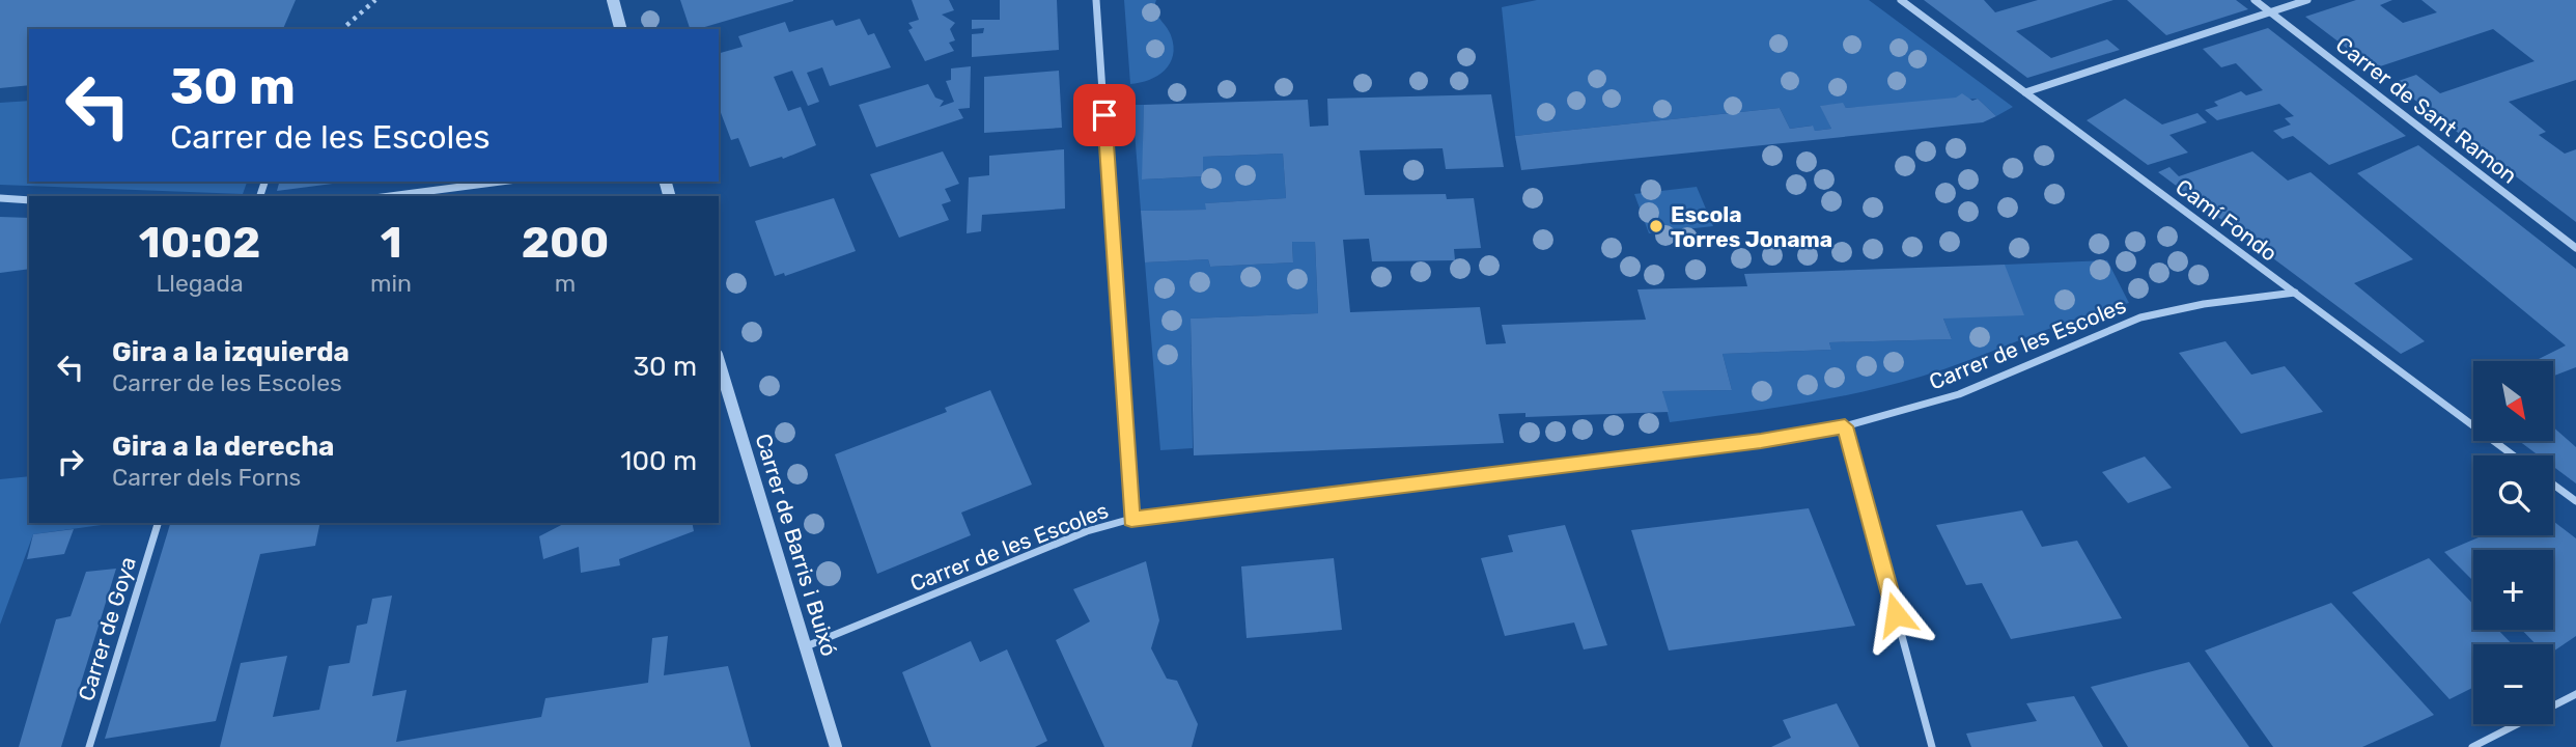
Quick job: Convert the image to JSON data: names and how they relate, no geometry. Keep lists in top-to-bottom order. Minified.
{"streets":{"street":["Carrer de Sant Ramon","Camí Fondo","Carrer de les Escoles","Carrer de Barris i Buixó","Carrer de Goya"]},"crossings":[["Camí Fondo","Carrer de les Escoles"],["Carrer de les Escoles","Carrer de Barris i Buixó"]],"places":["Escola Torres Jonama"],"north":"bottom right","page":{"turn":["30 m","Carrer de les Escoles"],"eta":["10:02","Llegada","1","min","200","m"],"list":[{"name":"Gira a la izquierda","note":"Carrer de les Escoles","value":"30 m"},{"name":"Gira a la derecha","note":"Carrer dels Forns","value":"100 m"}],"map_buttons":["+","−"]}}
